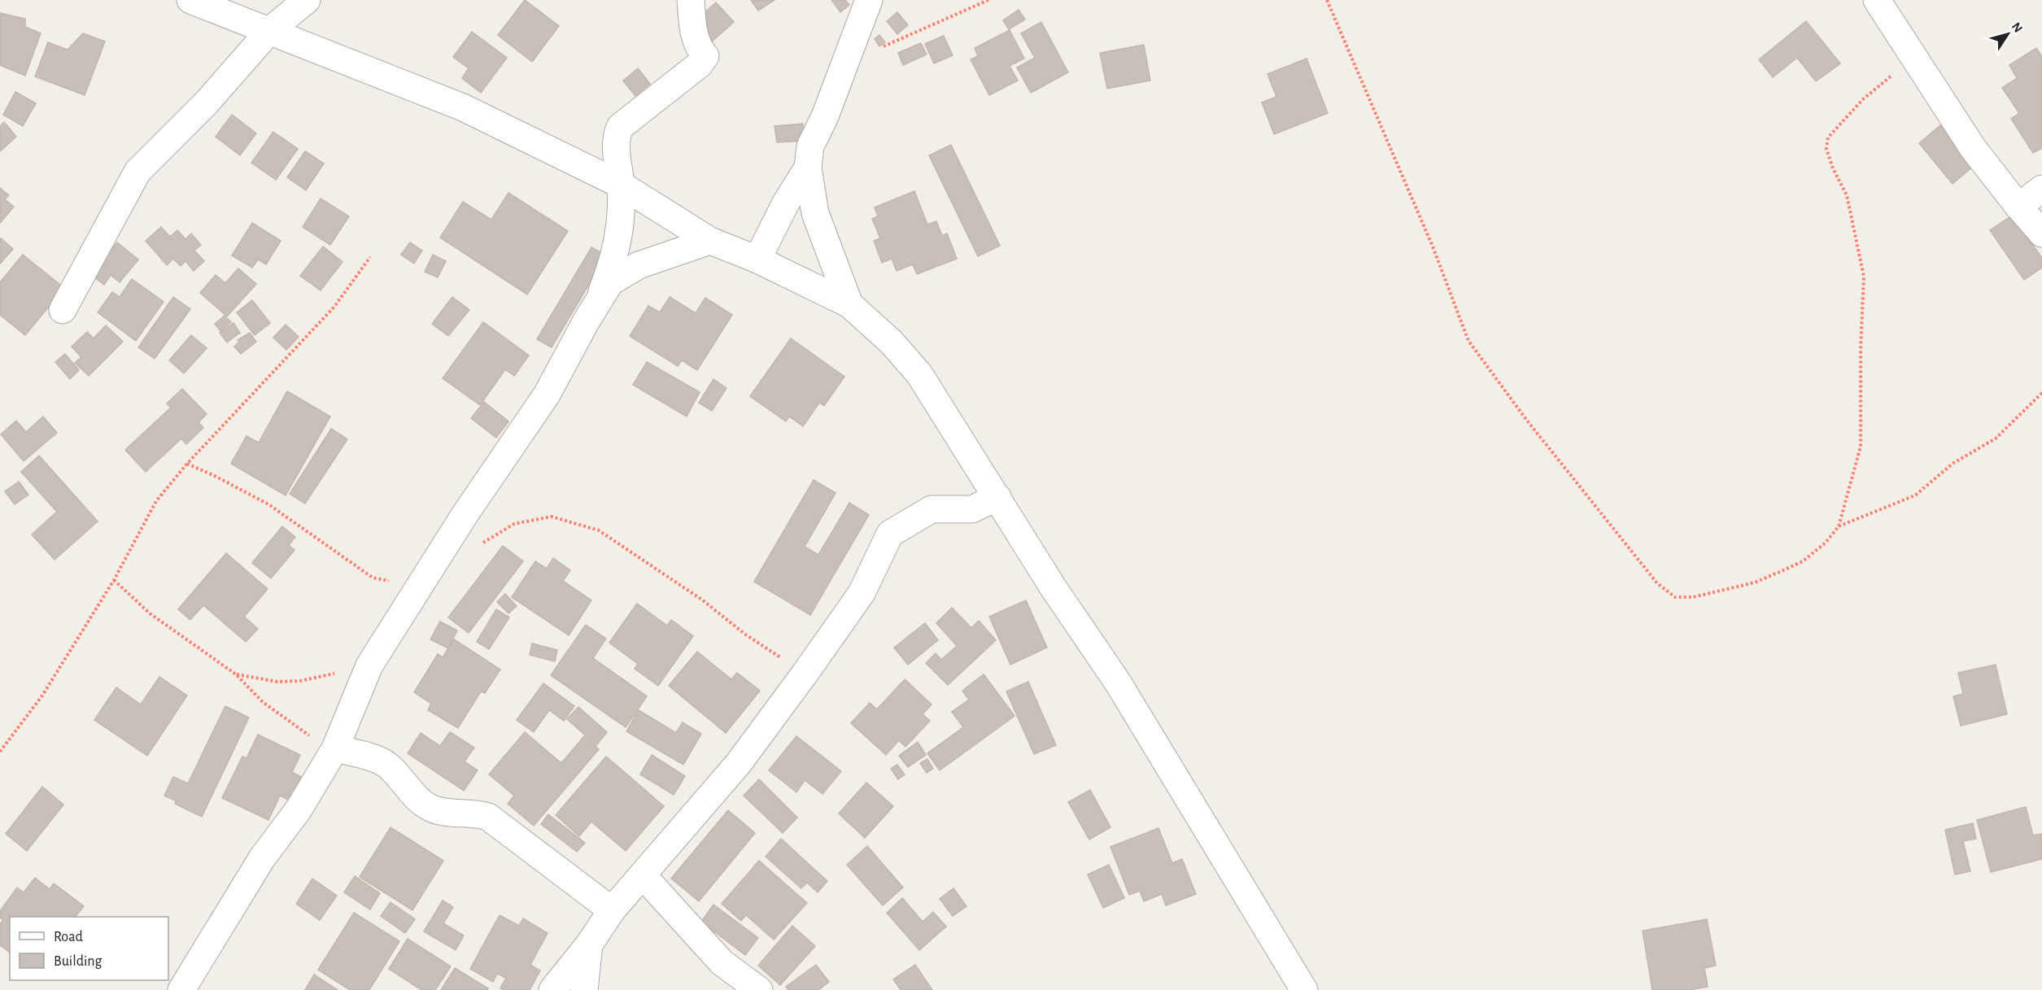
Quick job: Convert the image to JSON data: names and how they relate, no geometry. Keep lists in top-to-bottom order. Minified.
{"legend":["Road","Building"],"north":"top right"}
